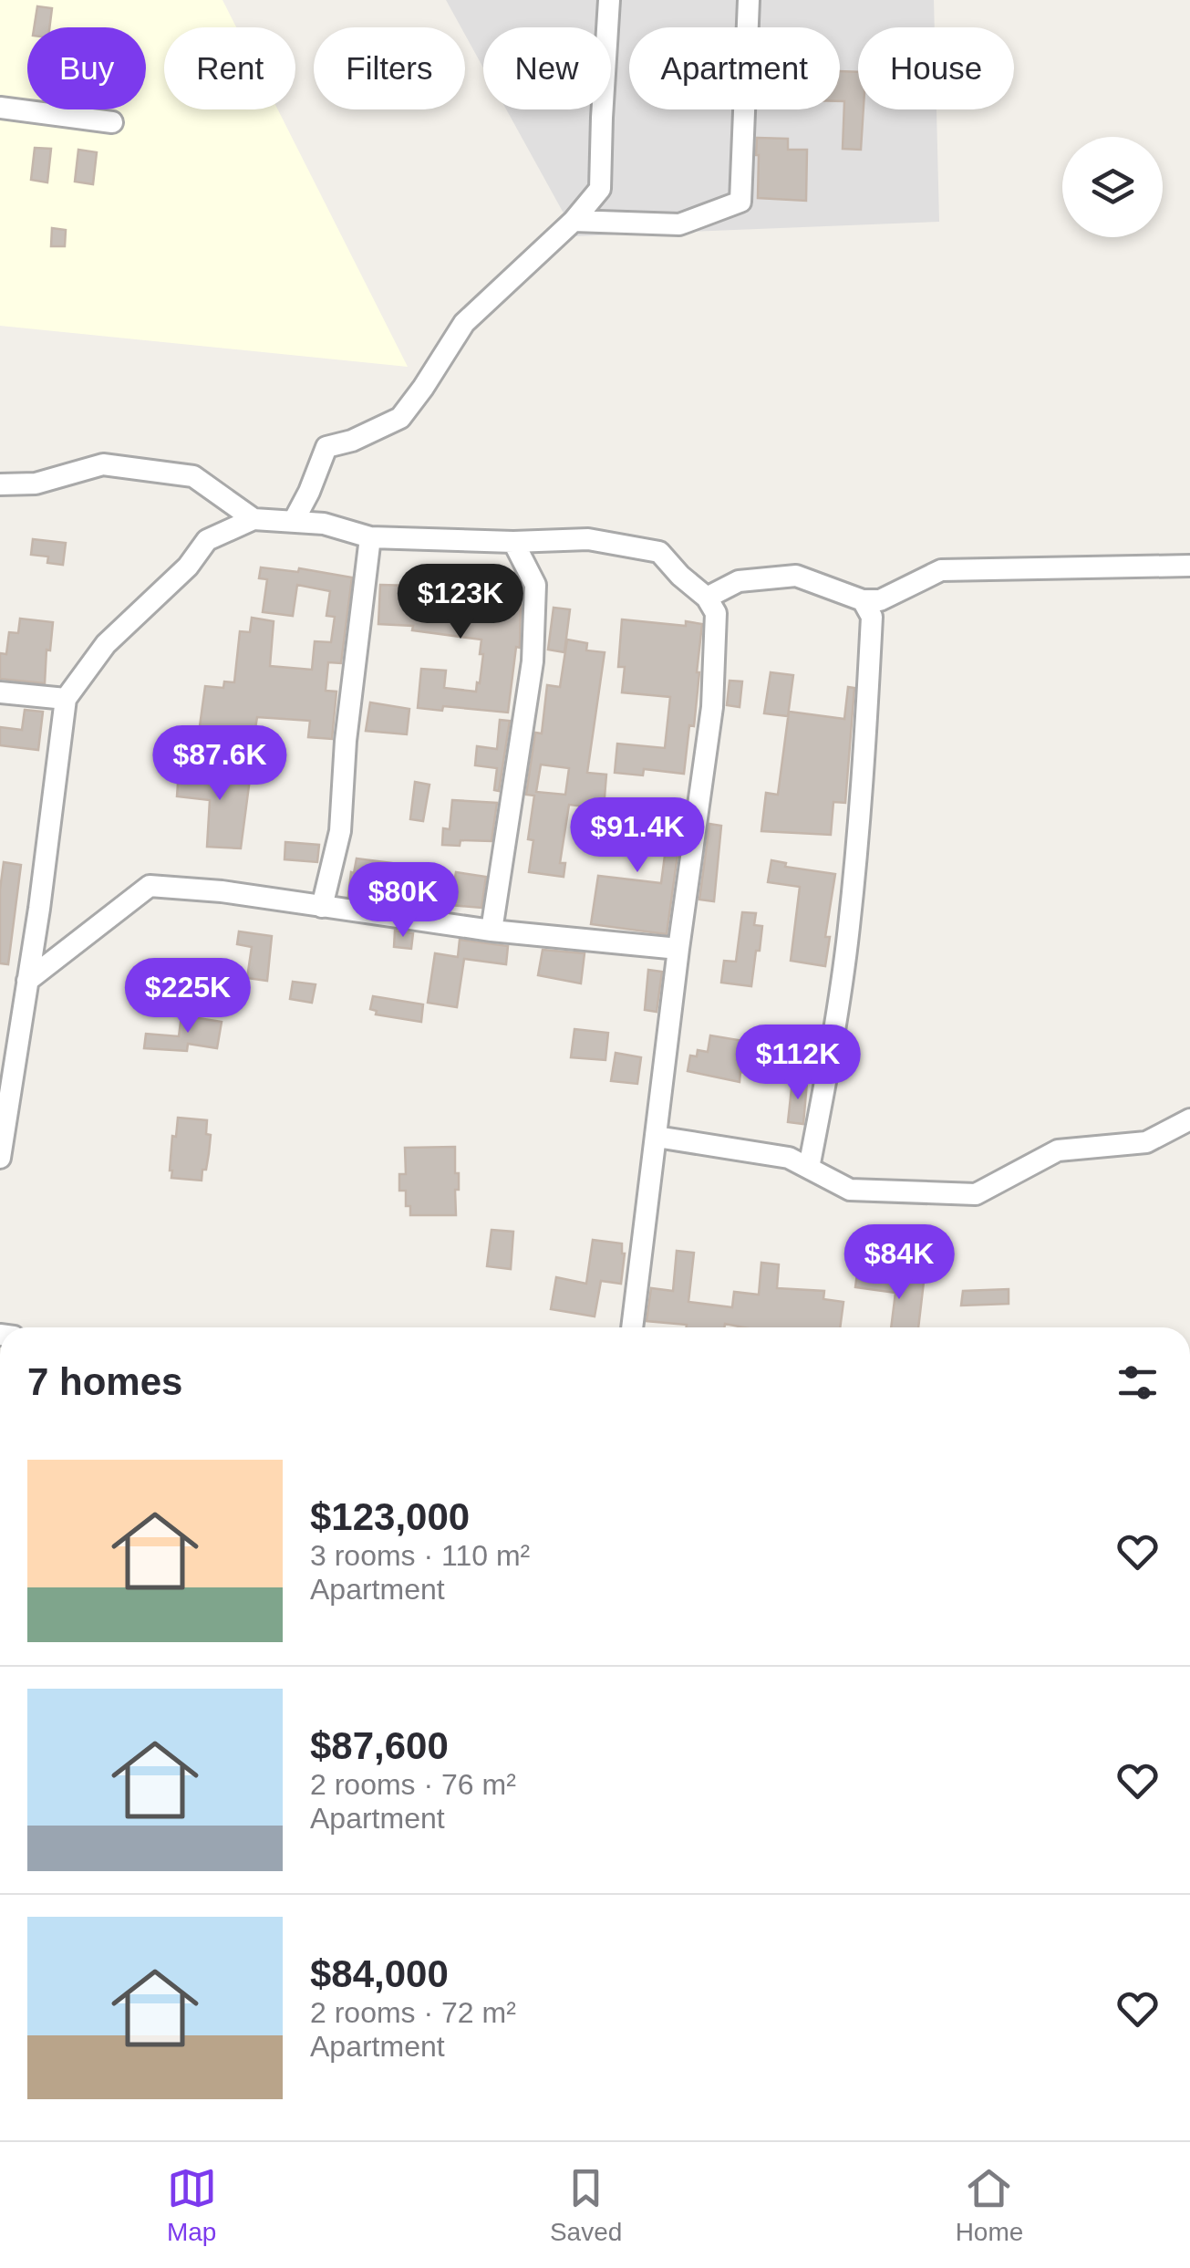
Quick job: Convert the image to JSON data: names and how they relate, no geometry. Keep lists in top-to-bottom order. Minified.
{"page":{"chip":["Buy","Rent","Filters","New","Apartment","House"],"price":["$123K","$87.6K","$91.4K","$80K","$225K","$112K","$84K"],"heading":"7 homes","list":[{"name":"$123,000","note":"3 rooms · 110 m² · Apartment"},{"name":"$87,600","note":"2 rooms · 76 m² · Apartment"},{"name":"$84,000","note":"2 rooms · 72 m² · Apartment"}],"tabs":["Map","Saved","Home"]}}
